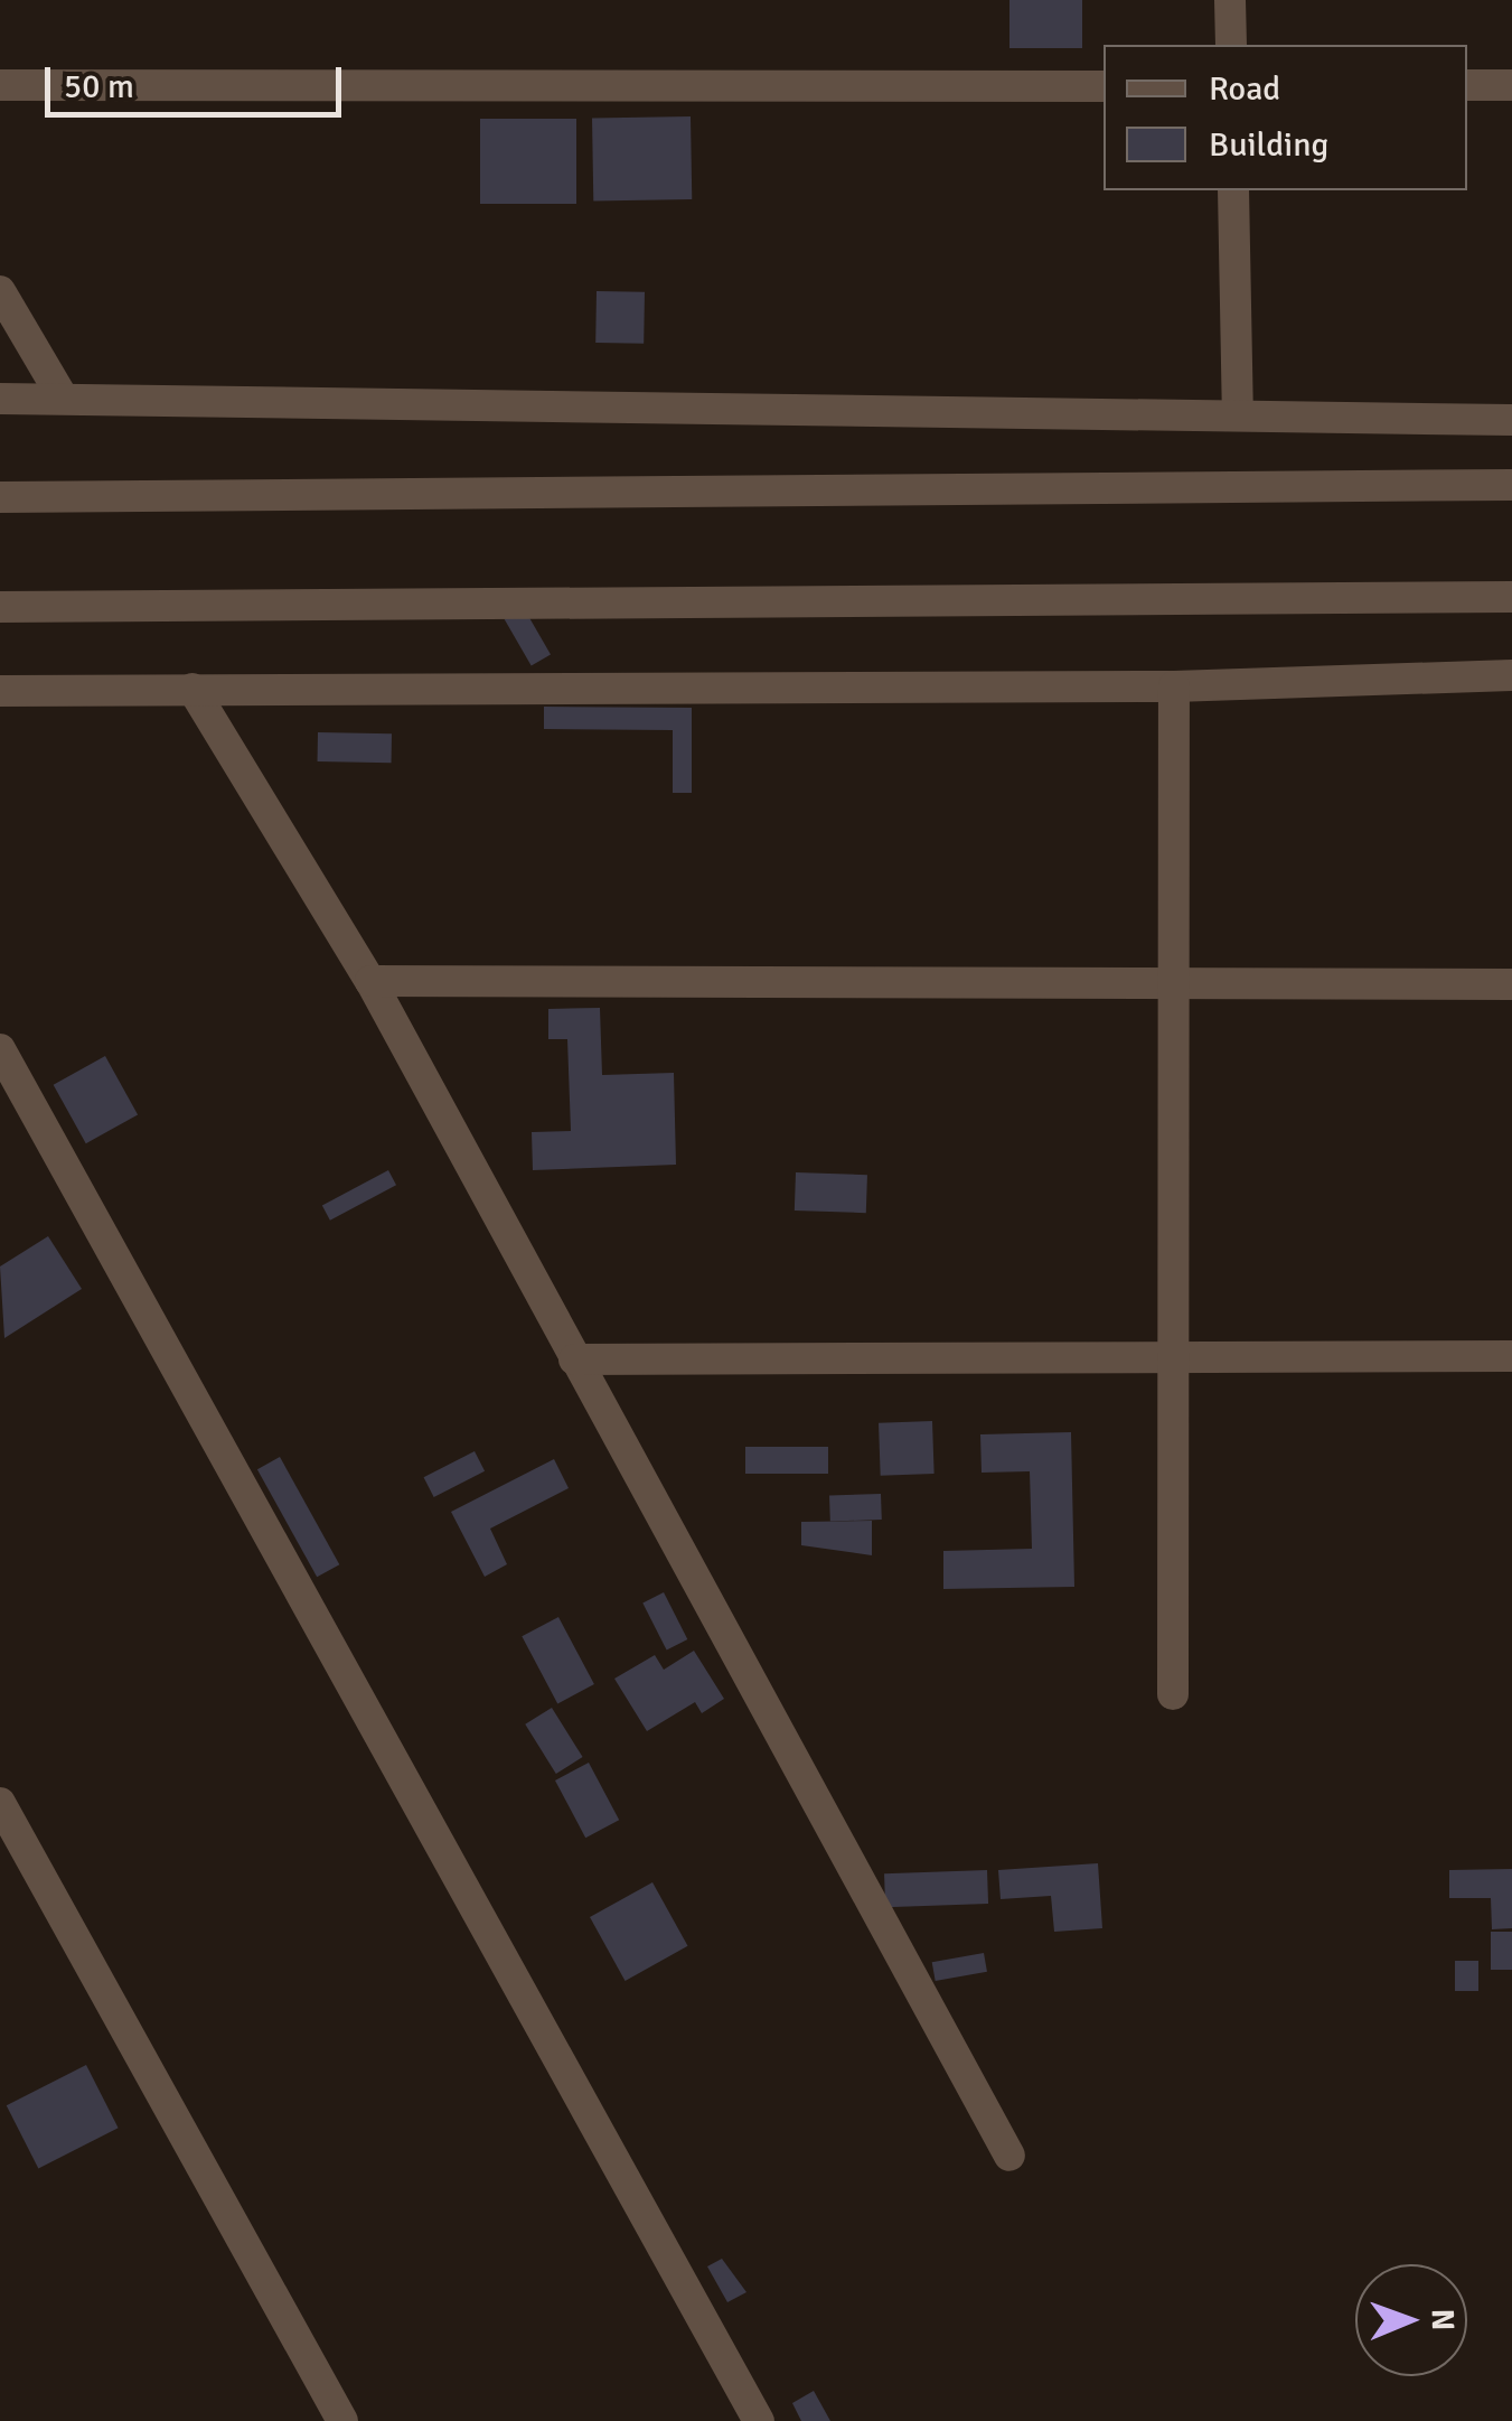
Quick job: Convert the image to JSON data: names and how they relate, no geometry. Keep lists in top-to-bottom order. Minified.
{"legend":["Road","Building"],"scale_bar":"50 m","north":"right"}
